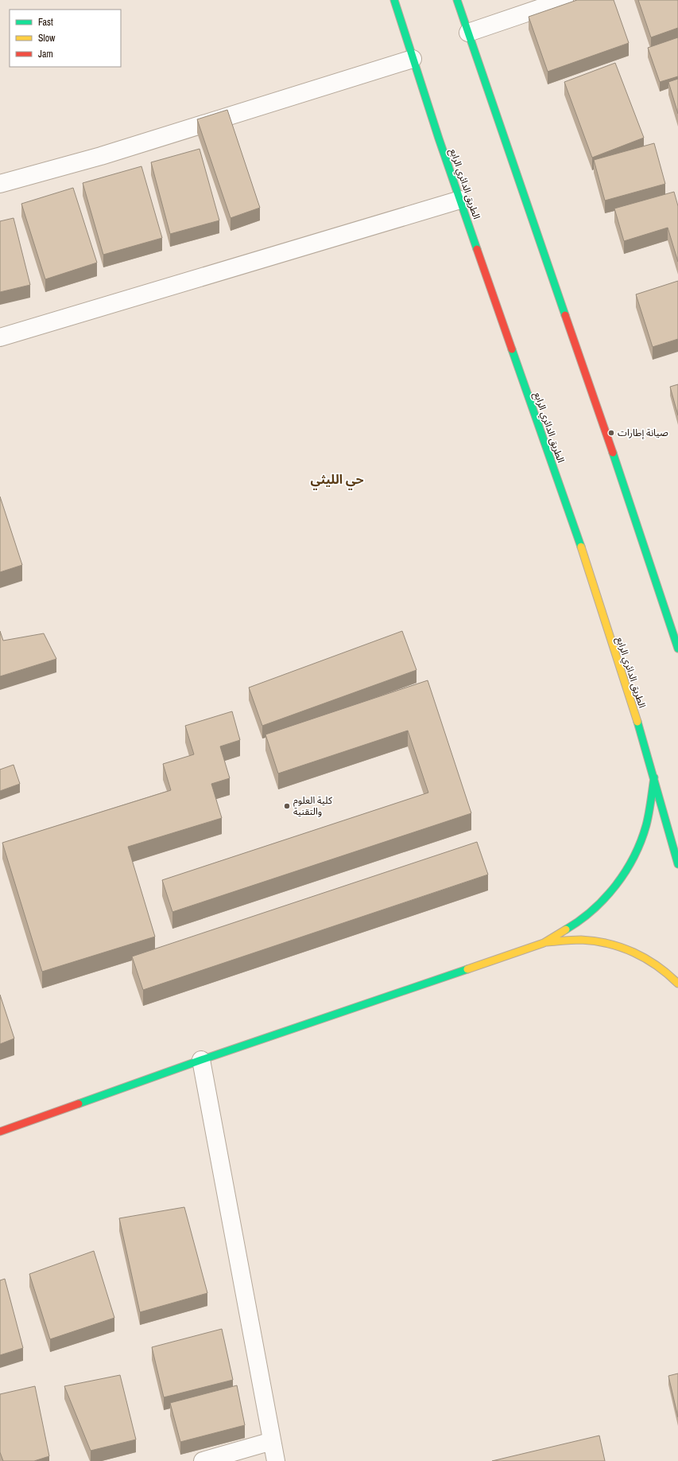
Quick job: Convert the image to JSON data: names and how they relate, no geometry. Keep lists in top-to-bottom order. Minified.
{"streets":{"main road":["الطريق الدائري الرابع"]},"districts":["حي الليثي"],"places":["صيانة إطارات","كلية العلوم والتقنية"],"legend":["Fast","Slow","Jam"]}
